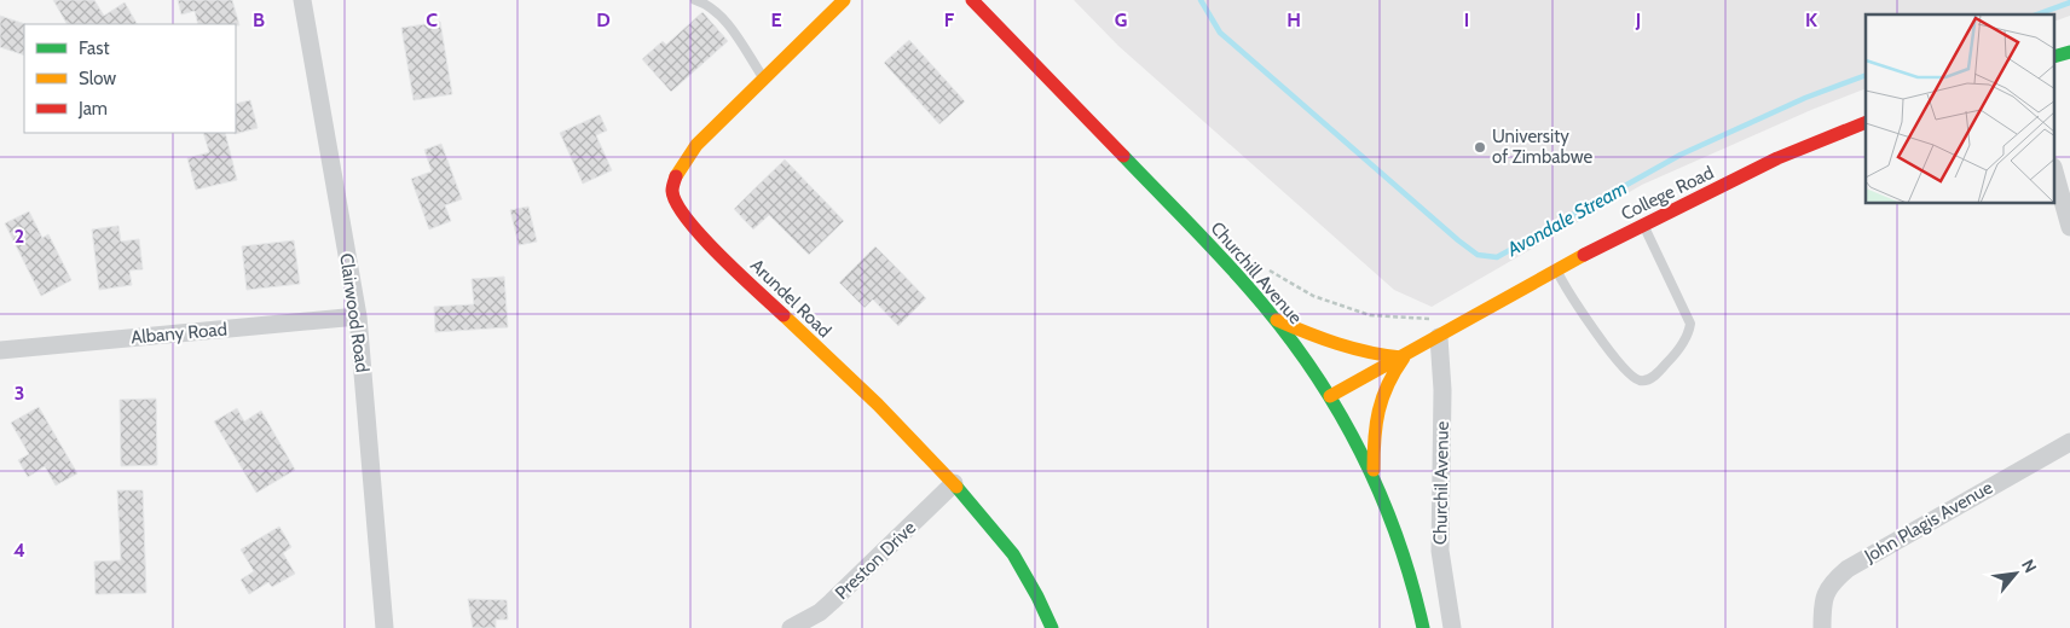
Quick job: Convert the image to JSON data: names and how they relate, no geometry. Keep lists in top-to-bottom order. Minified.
{"streets":{"street":["College Road","Churchill Avenue","Arundel Road","Clairwood Road","Albany Road","Churchil Avenue","John Plagis Avenue","Preston Drive"]},"crossings":[["College Road","Churchill Avenue"],["College Road","Churchil Avenue"],["Arundel Road","Preston Drive"],["Clairwood Road","Albany Road"]],"water":["Avondale Stream"],"places":["University of Zimbabwe"],"legend":["Fast","Slow","Jam"],"north":"top right","grid":{"columns":["B","C","D","E","F","G","H","I","J","K"],"rows":["2","3","4"]}}
